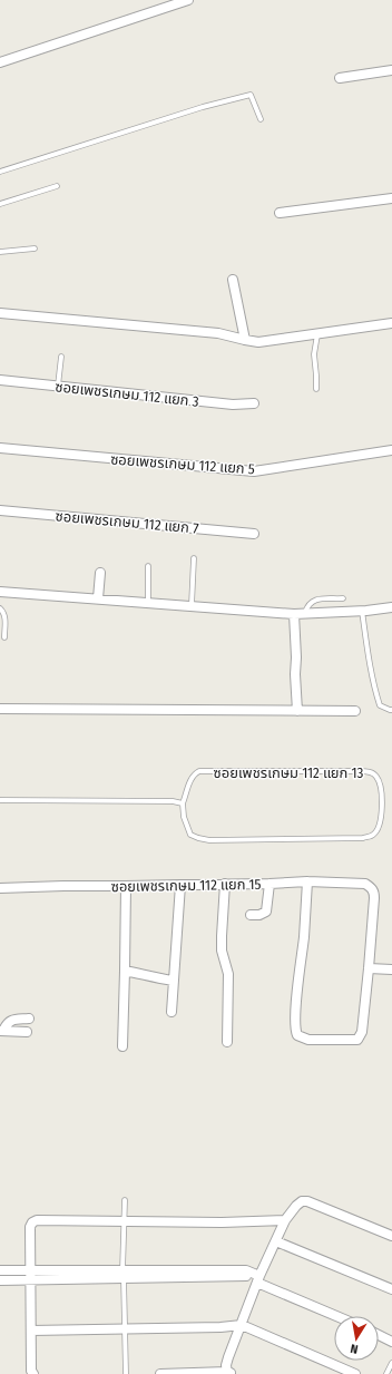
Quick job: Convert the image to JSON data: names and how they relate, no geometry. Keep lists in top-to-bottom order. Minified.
{"streets":{"street":["ซอยเพชรเกษม 112 แยก 3","ซอยเพชรเกษม 112 แยก 5","ซอยเพชรเกษม 112 แยก 7","ซอยเพชรเกษม 112 แยก 15"],"lane":["ซอยเพชรเกษม 112 แยก 13"]},"north":"bottom"}
